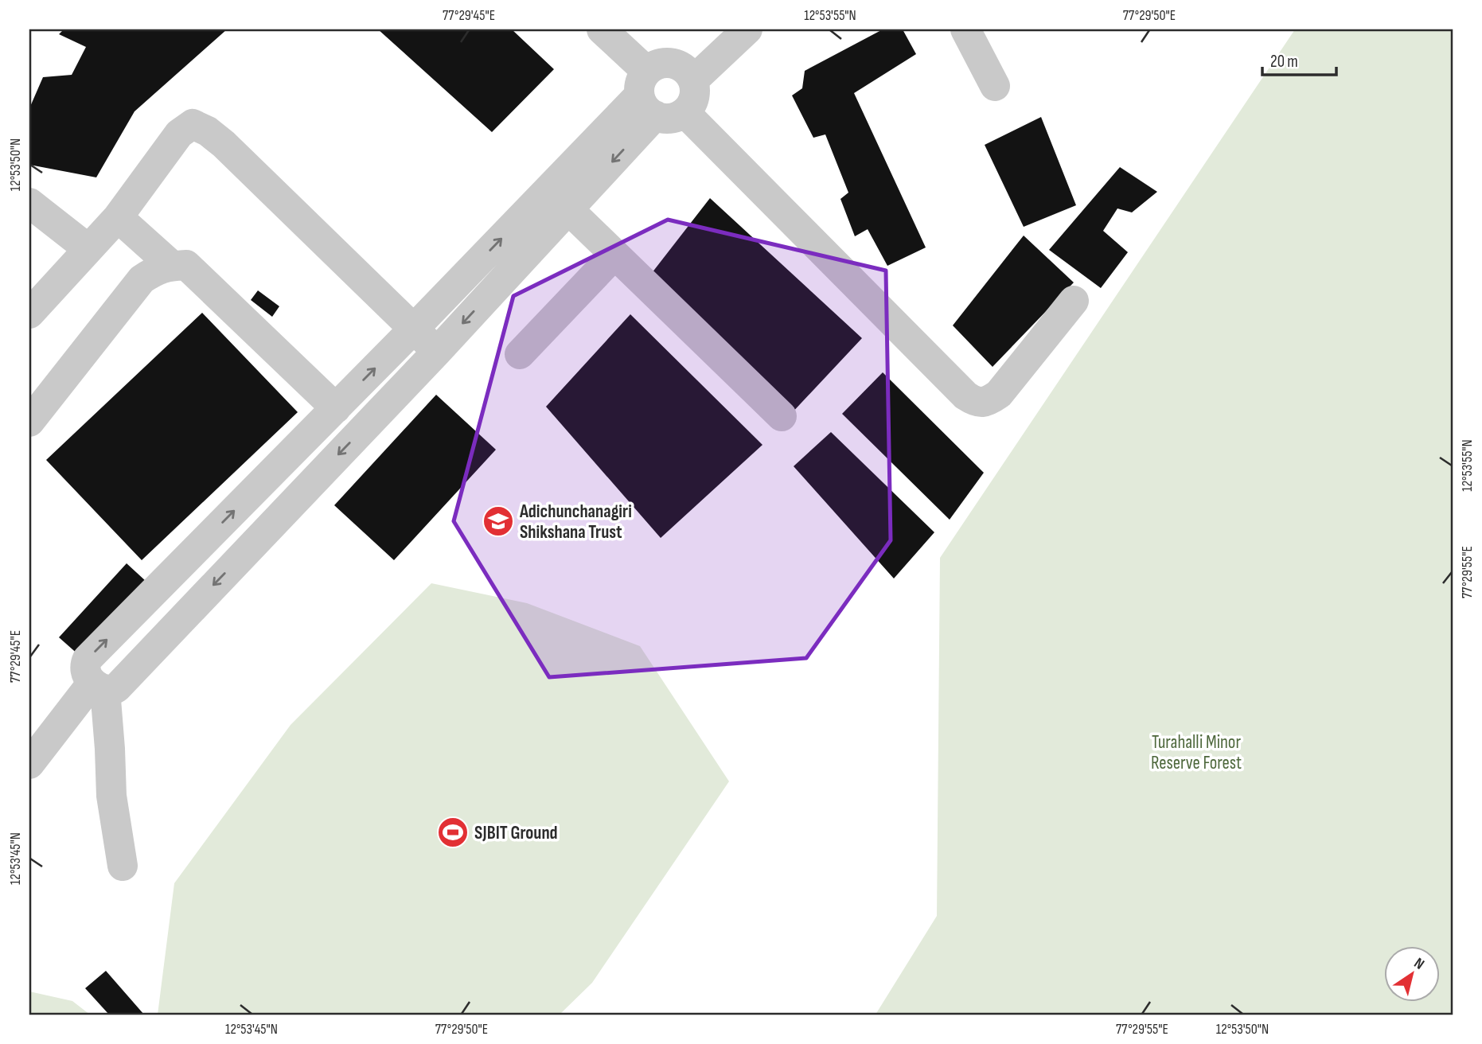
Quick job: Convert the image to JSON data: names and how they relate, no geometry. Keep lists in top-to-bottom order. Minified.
{"parks":["Turahalli Minor Reserve Forest"],"places":{"school or university":["Adichunchanagiri Shikshana Trust"],"sports":["SJBIT Ground"]},"scale_bar":"20 m","north":"top right","coordinates":["77°29'45\"E","12°53'55\"N","77°29'50\"E","12°53'50\"N","77°29'55\"E","12°53'45\"N"]}
